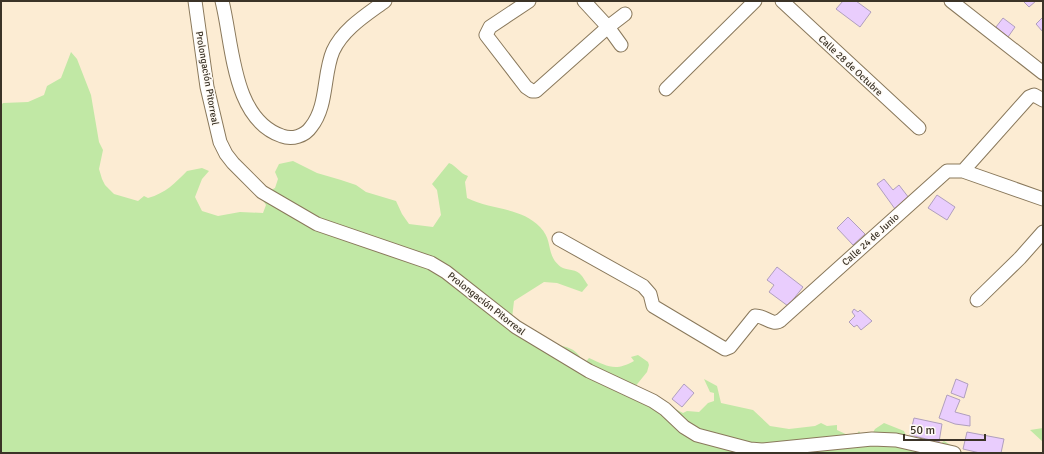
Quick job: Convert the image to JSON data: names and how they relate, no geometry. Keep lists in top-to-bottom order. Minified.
{"streets":{"street":["Calle 28 de Octubre","Prolongación Pitorreal","Calle 24 de Junio"]},"scale_bar":"50 m"}
